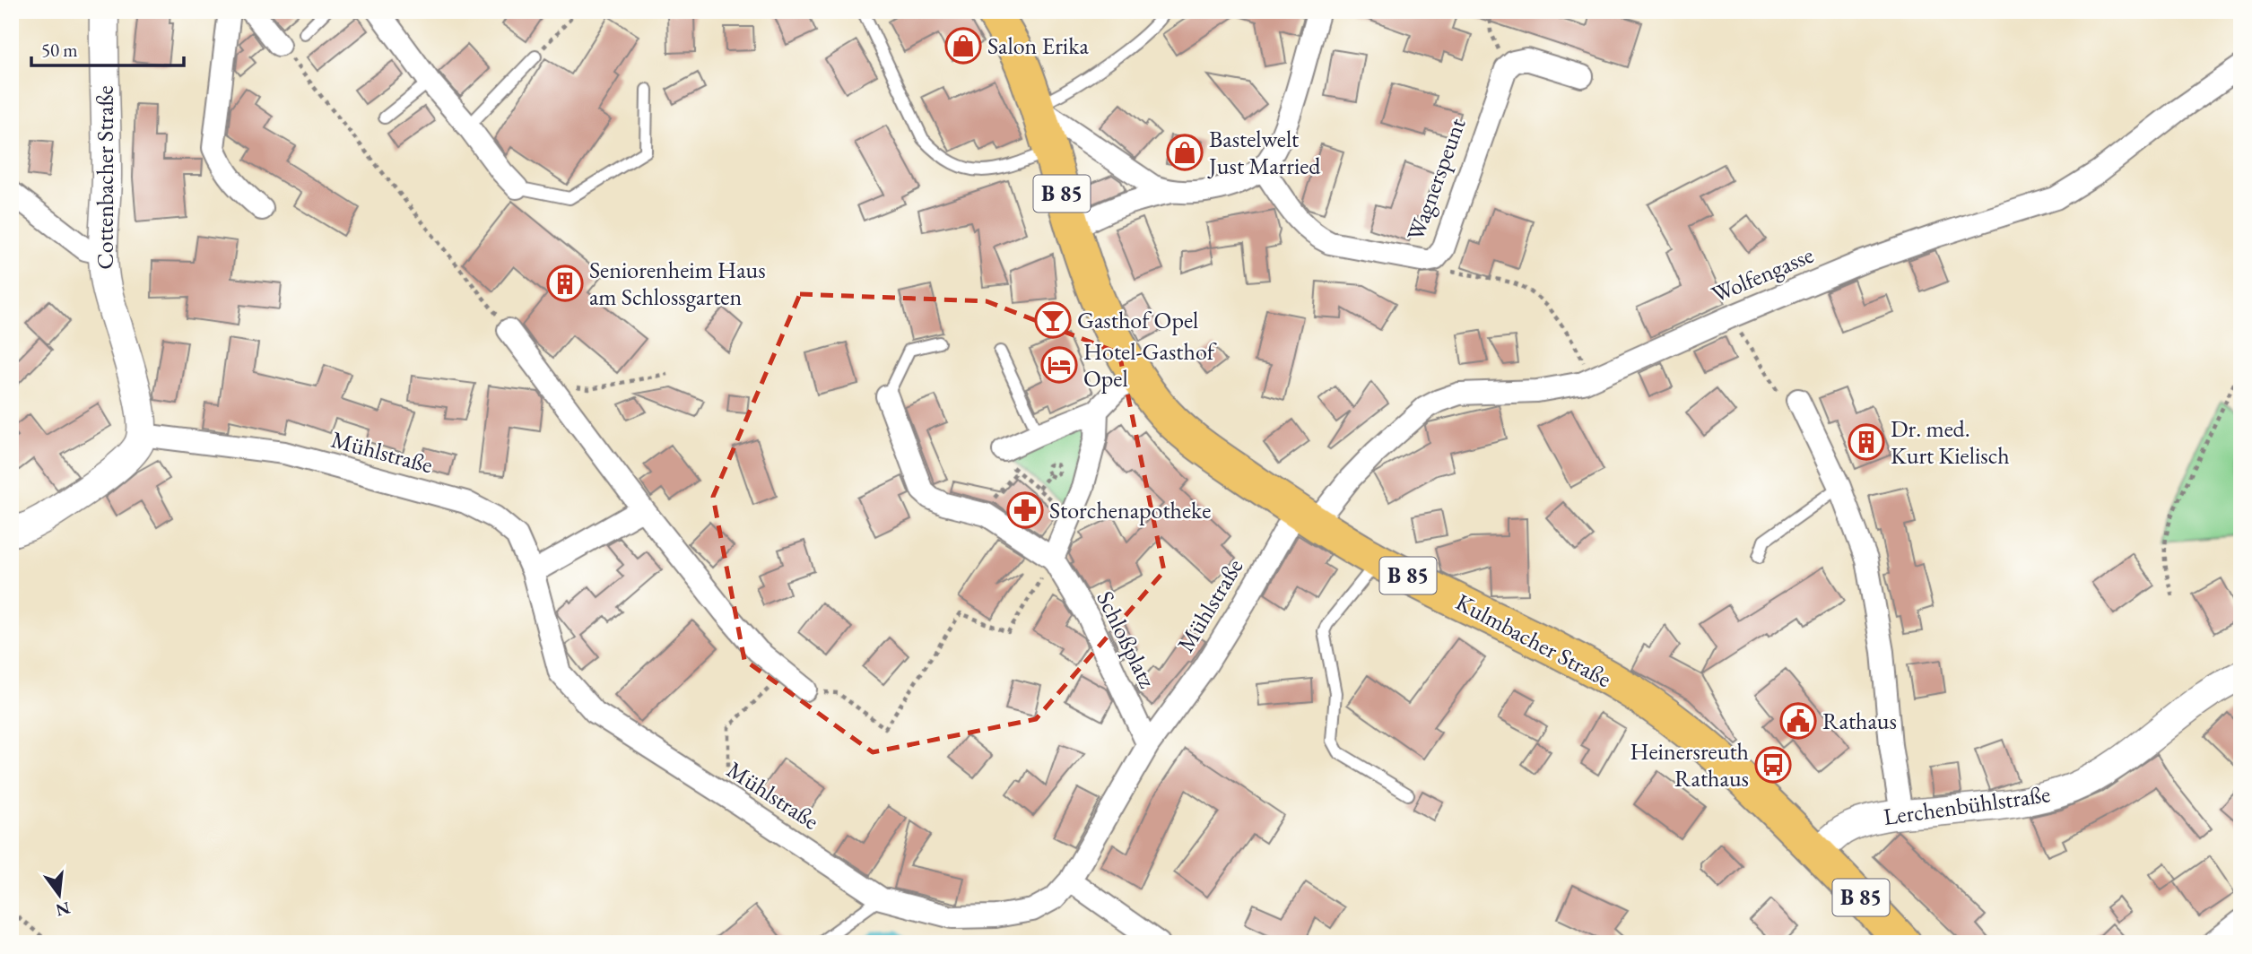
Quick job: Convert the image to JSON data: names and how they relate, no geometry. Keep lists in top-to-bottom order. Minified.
{"streets":{"main road":["B 85","Kulmbacher Straße"],"street":["Cottenbacher Straße","Wagnerspeunt","Wolfengasse","Mühlstraße","Schloßplatz","Lerchenbühlstraße"]},"crossings":[["Cottenbacher Straße","Mühlstraße"],["B 85","Kulmbacher Straße"],["Wolfengasse","Mühlstraße"],["Wolfengasse","Kulmbacher Straße"],["Mühlstraße","Schloßplatz"],["Mühlstraße","Kulmbacher Straße"],["Kulmbacher Straße","Lerchenbühlstraße"]],"places":{"shop":["Salon Erika","Bastelwelt Just Married"],"building":["Seniorenheim Haus am Schlossgarten","Dr. med. Kurt Kielisch"],"bar":["Gasthof Opel"],"hotel":["Hotel-Gasthof Opel"],"pharmacy":["Storchenapotheke"],"public building":["Rathaus"],"bus stop":["Heinersreuth Rathaus"]},"scale_bar":"50 m","north":"bottom"}
